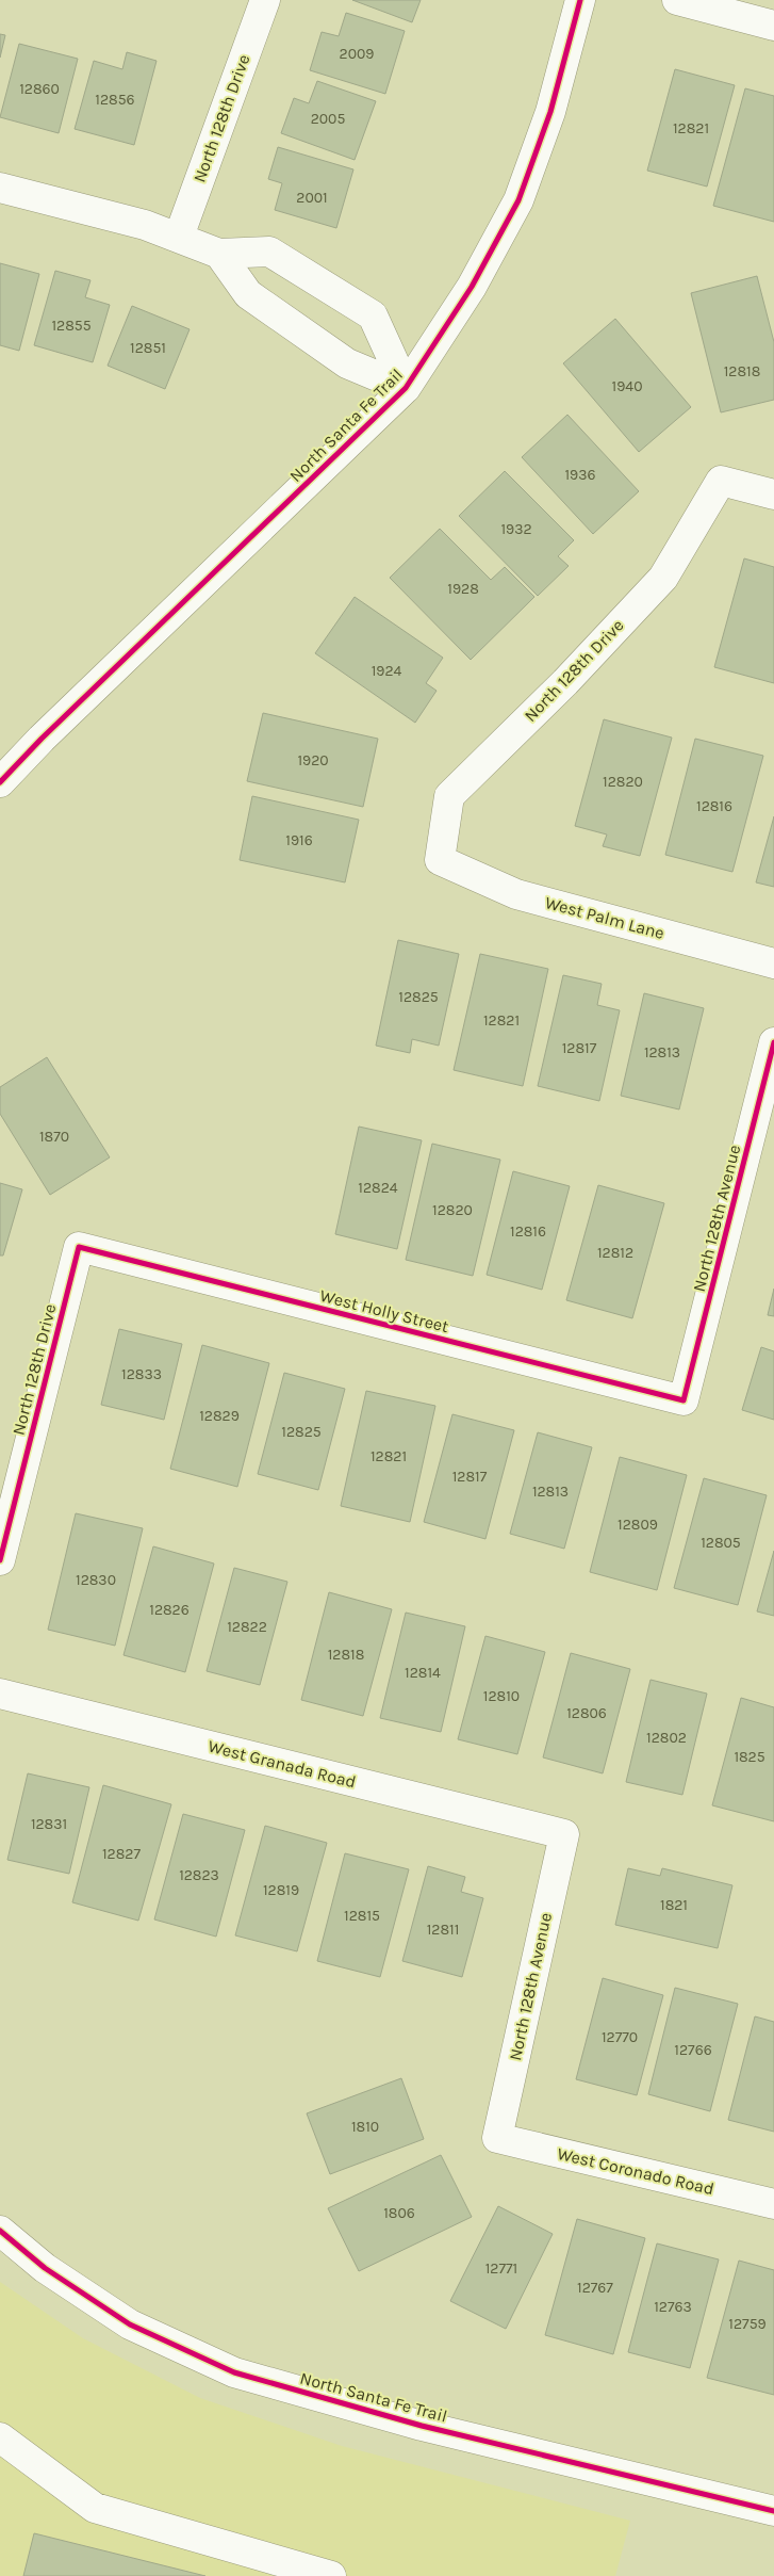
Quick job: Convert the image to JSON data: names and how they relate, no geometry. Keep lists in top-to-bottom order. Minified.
{"streets":{"street":["North 128th Drive","North Santa Fe Trail","West Palm Lane","North 128th Avenue","West Holly Street","West Granada Road","West Coronado Road"]},"crossings":[["North 128th Drive","West Palm Lane"],["North 128th Drive","West Holly Street"],["North 128th Avenue","West Holly Street"],["North 128th Avenue","West Granada Road"],["North 128th Avenue","West Coronado Road"]],"house_numbers":["2009","12860","12856","2005","12821","2001","12855","12851","12818","1940","1936","1932","1928","1924","1920","12820","12816","1916","12825","12821","12817","12813","1870","12824","12820","12816","12812","12833","12829","12825","12821","12817","12813","12809","12805","12830","12826","12822","12818","12814","12810","12806","12802","1825","12831","12827","12823","12819","1821","12815","12811","12770","12766","1810","1806","12771","12767","12763","12759"]}
